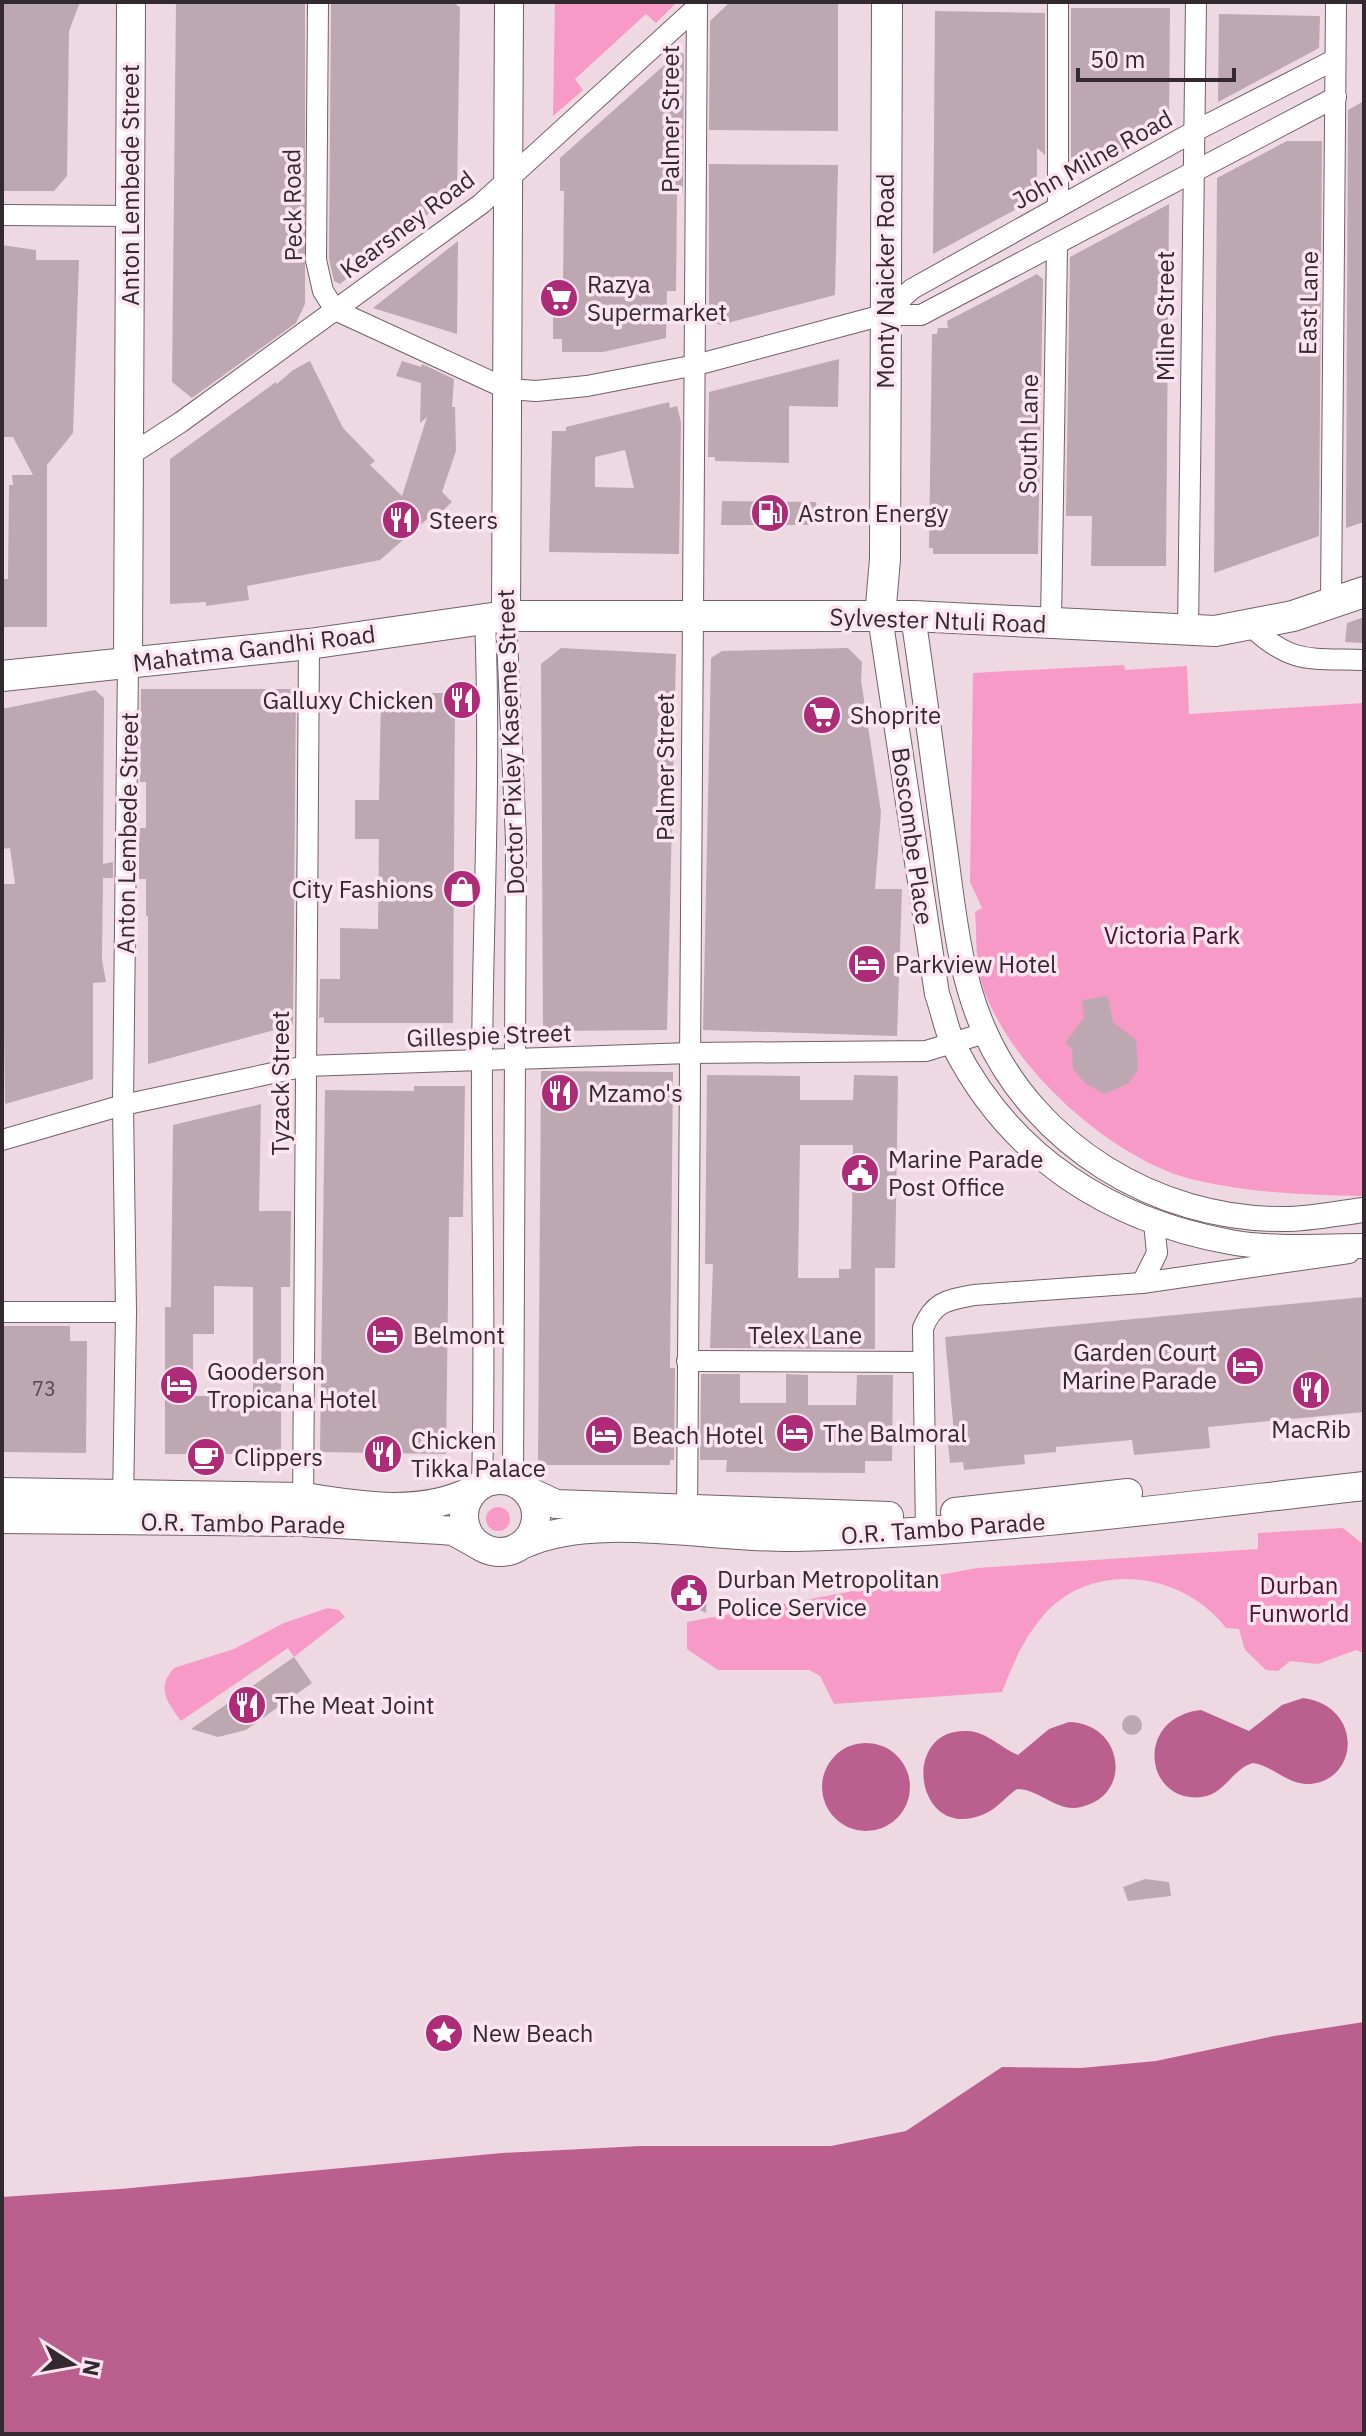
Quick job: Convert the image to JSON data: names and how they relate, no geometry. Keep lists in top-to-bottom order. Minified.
{"streets":{"main road":["Anton Lembede Street","Monty Naicker Road","Sylvester Ntuli Road","Mahatma Gandhi Road","Doctor Pixley Kaseme Street","O.R. Tambo Parade"],"street":["Palmer Street","John Milne Road","Peck Road","Kearsney Road","East Lane","Milne Street","South Lane","Boscombe Place","Gillespie Street","Tyzack Street","Telex Lane"]},"crossings":[["Palmer Street","John Milne Road"],["Palmer Street","Kearsney Road"],["Palmer Street","Sylvester Ntuli Road"],["Palmer Street","Gillespie Street"],["Palmer Street","Telex Lane"],["Palmer Street","O.R. Tambo Parade"],["John Milne Road","Monty Naicker Road"],["John Milne Road","East Lane"],["John Milne Road","Milne Street"],["John Milne Road","South Lane"],["John Milne Road","Doctor Pixley Kaseme Street"],["Anton Lembede Street","Kearsney Road"],["Anton Lembede Street","Mahatma Gandhi Road"],["Anton Lembede Street","Gillespie Street"],["Anton Lembede Street","O.R. Tambo Parade"],["Peck Road","Kearsney Road"],["Kearsney Road","Doctor Pixley Kaseme Street"],["Monty Naicker Road","Sylvester Ntuli Road"],["Monty Naicker Road","Boscombe Place"],["East Lane","Sylvester Ntuli Road"],["Milne Street","Sylvester Ntuli Road"],["South Lane","Sylvester Ntuli Road"],["Sylvester Ntuli Road","Mahatma Gandhi Road"],["Sylvester Ntuli Road","Doctor Pixley Kaseme Street"],["Sylvester Ntuli Road","Boscombe Place"],["Mahatma Gandhi Road","Doctor Pixley Kaseme Street"],["Mahatma Gandhi Road","Tyzack Street"],["Doctor Pixley Kaseme Street","Gillespie Street"],["Doctor Pixley Kaseme Street","O.R. Tambo Parade"],["Boscombe Place","Gillespie Street"],["Gillespie Street","Tyzack Street"],["Tyzack Street","O.R. Tambo Parade"]],"parks":["Victoria Park","Durban Funworld"],"places":{"supermarket":["Razya Supermarket","Shoprite"],"fuel station":["Astron Energy"],"restaurant":["Steers","Galluxy Chicken","Mzamo's","MacRib","Chicken Tikka Palace","The Meat Joint"],"shop":["City Fashions"],"hotel":["Parkview Hotel","Belmont","Garden Court Marine Parade","Gooderson Tropicana Hotel","The Balmoral","Beach Hotel"],"public building":["Marine Parade Post Office","Durban Metropolitan Police Service"],"cafe":["Clippers"],"place":["New Beach"]},"house_numbers":["73"],"scale_bar":"50 m","north":"right"}
